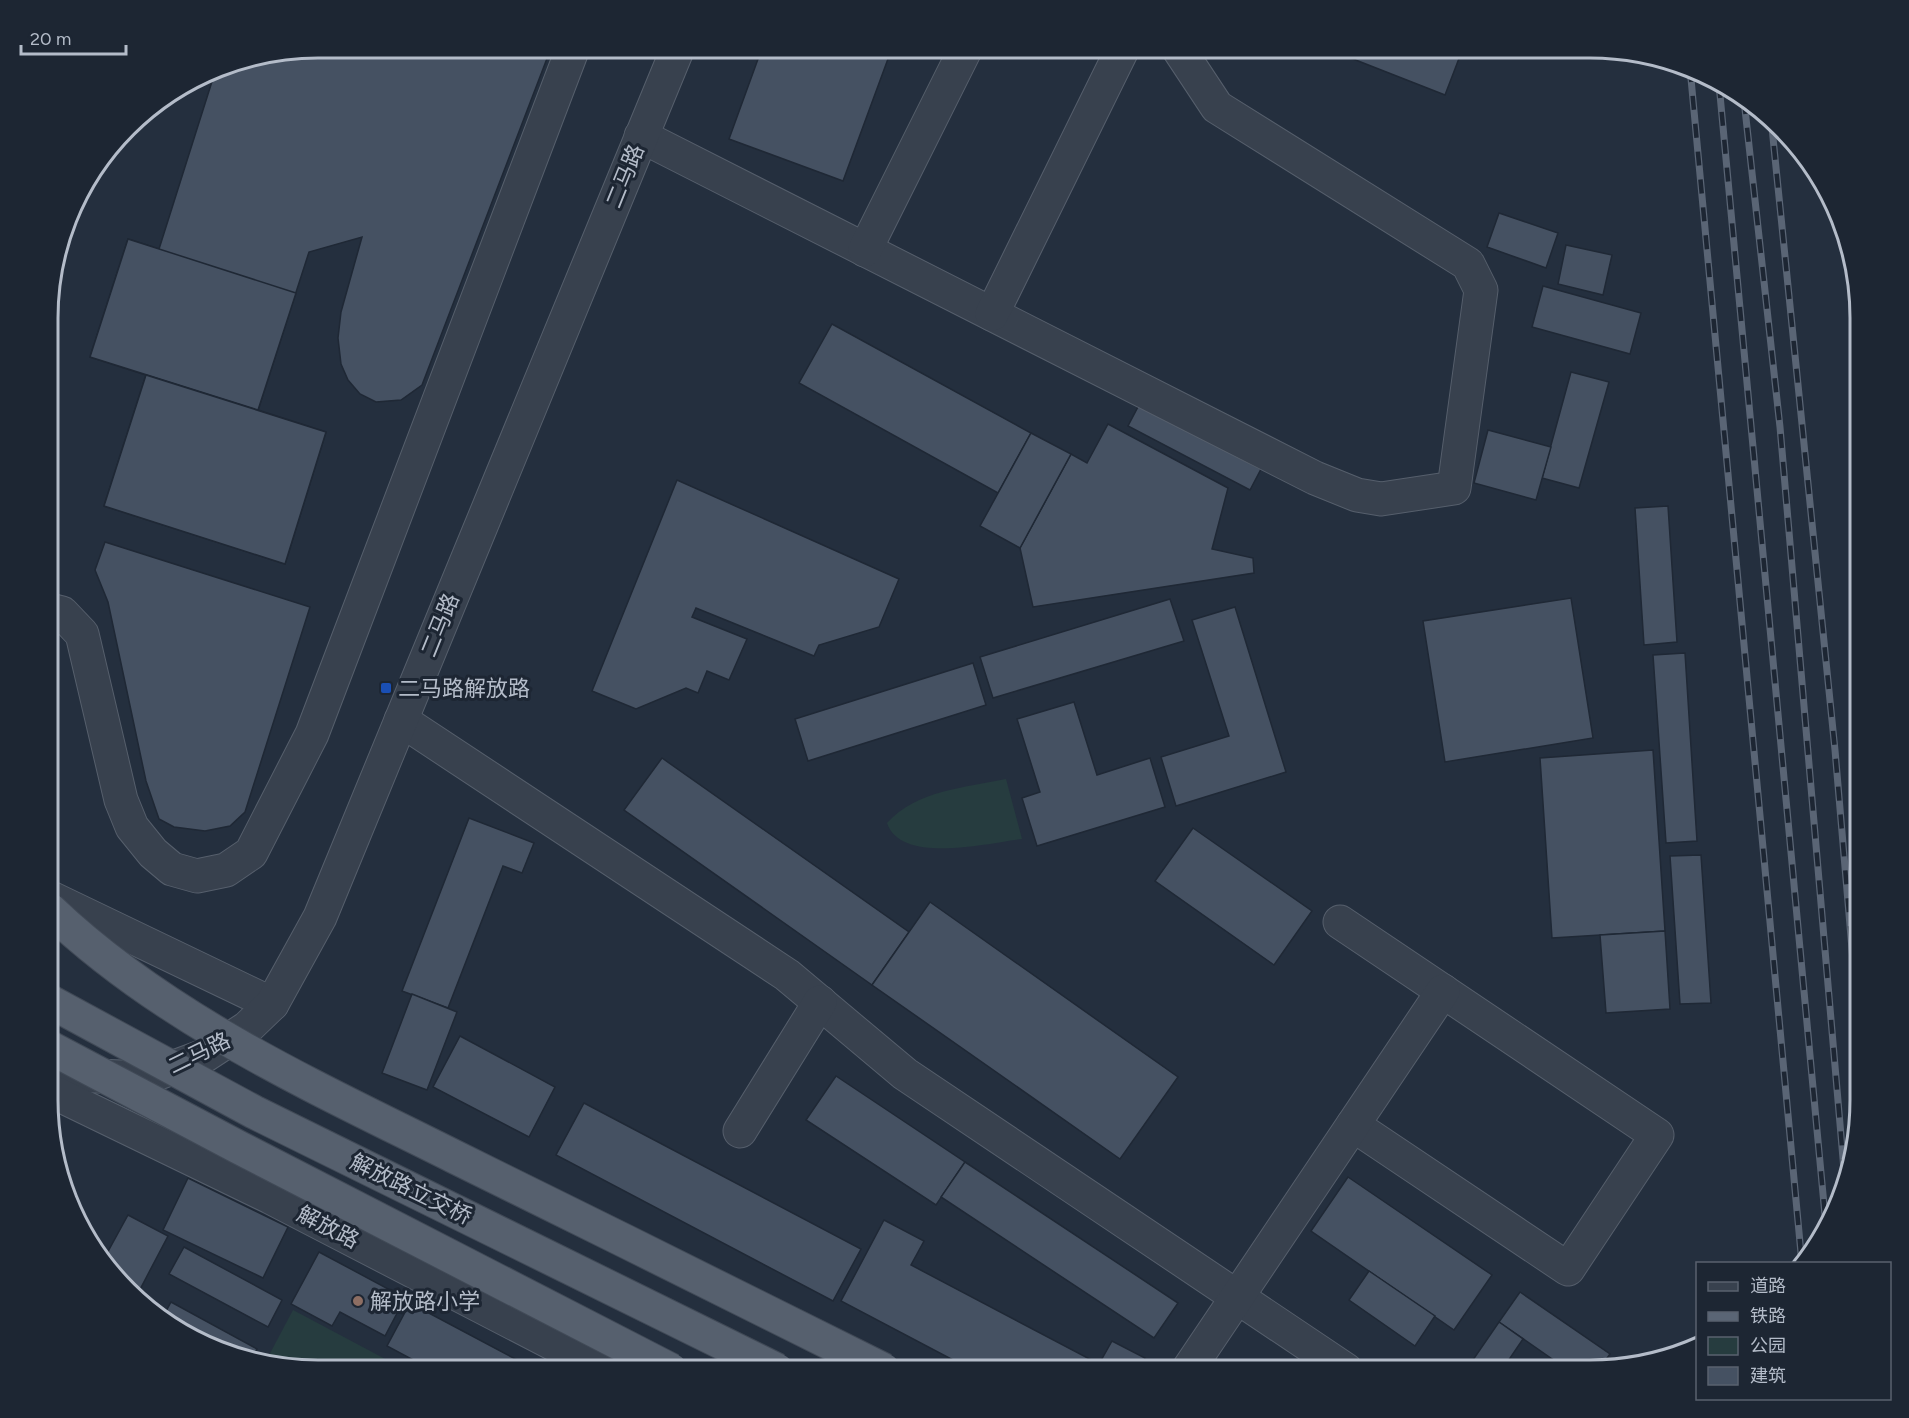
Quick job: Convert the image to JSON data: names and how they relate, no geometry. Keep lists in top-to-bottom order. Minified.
{"streets":{"main road":["解放路立交桥"],"street":["二马路","解放路"]},"places":{"transit":["二马路解放路"],"other":["解放路小学"]},"legend":["道路","铁路","公园","建筑"],"scale_bar":"20 m"}
